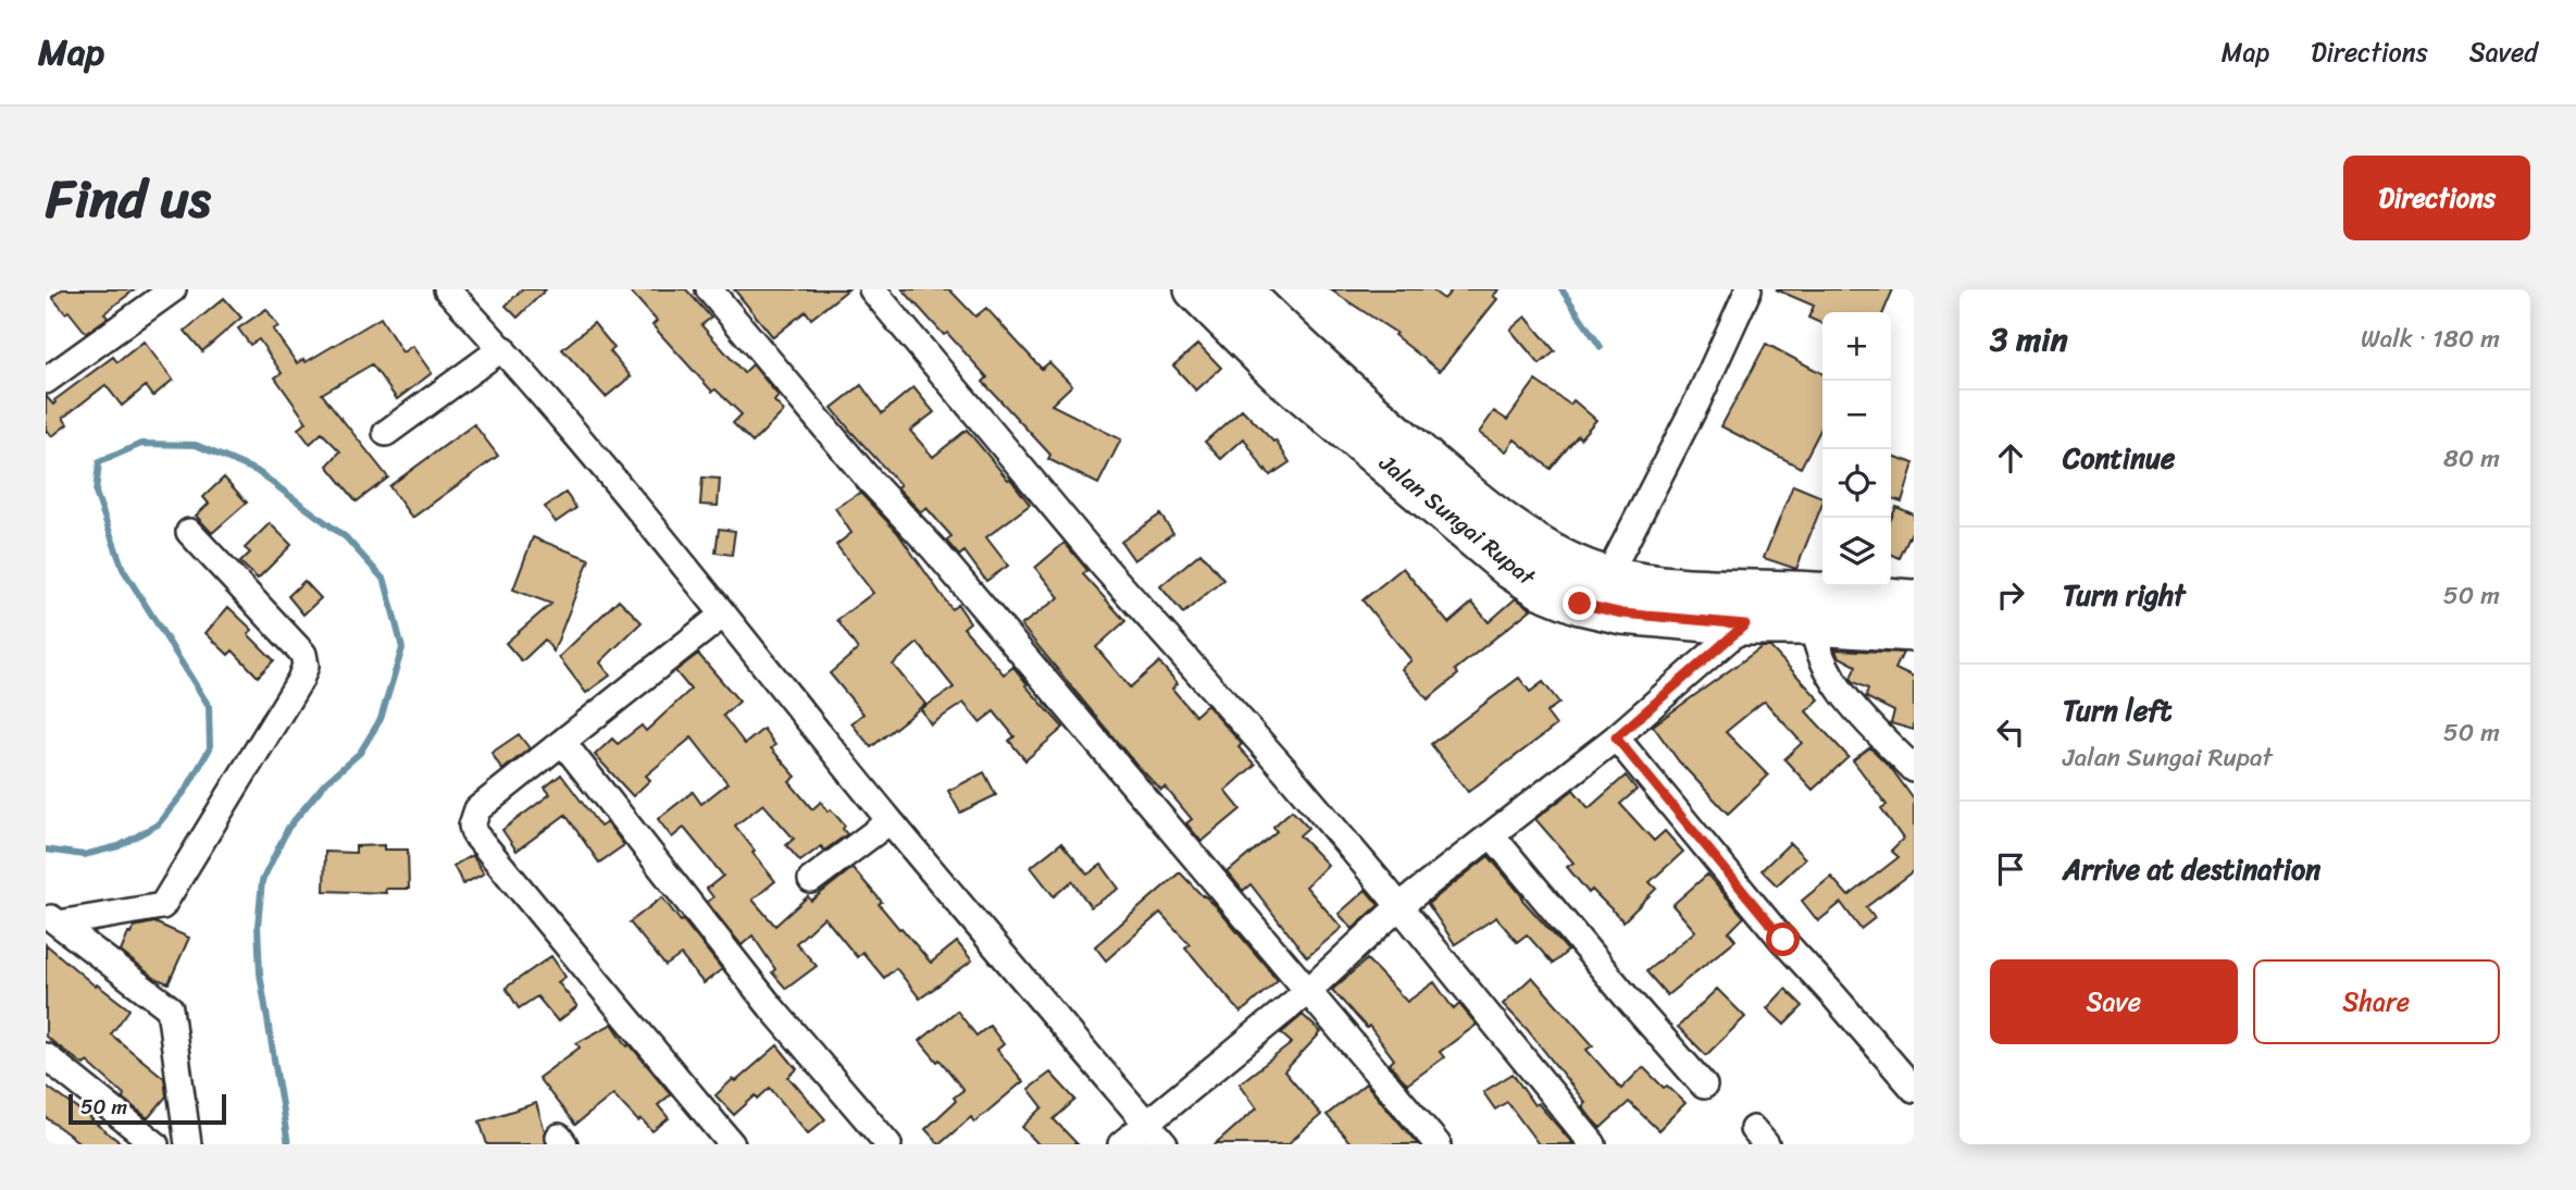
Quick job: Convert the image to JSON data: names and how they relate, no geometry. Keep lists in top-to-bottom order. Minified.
{"streets":{"main road":["Jalan Sungai Rupat"]},"scale_bar":"50 m","page":{"header":"Map","nav":["Map","Directions","Saved"],"title":"Find us","buttons":["Directions",["Save","Share"]],"heading":["3 min","Walk · 180 m"],"map_buttons":["+","−"],"list":[["Continue","80 m"],["Turn right","50 m"],["Turn left","Jalan Sungai Rupat","50 m"],"Arrive at destination"],"scale":"50 m"}}
